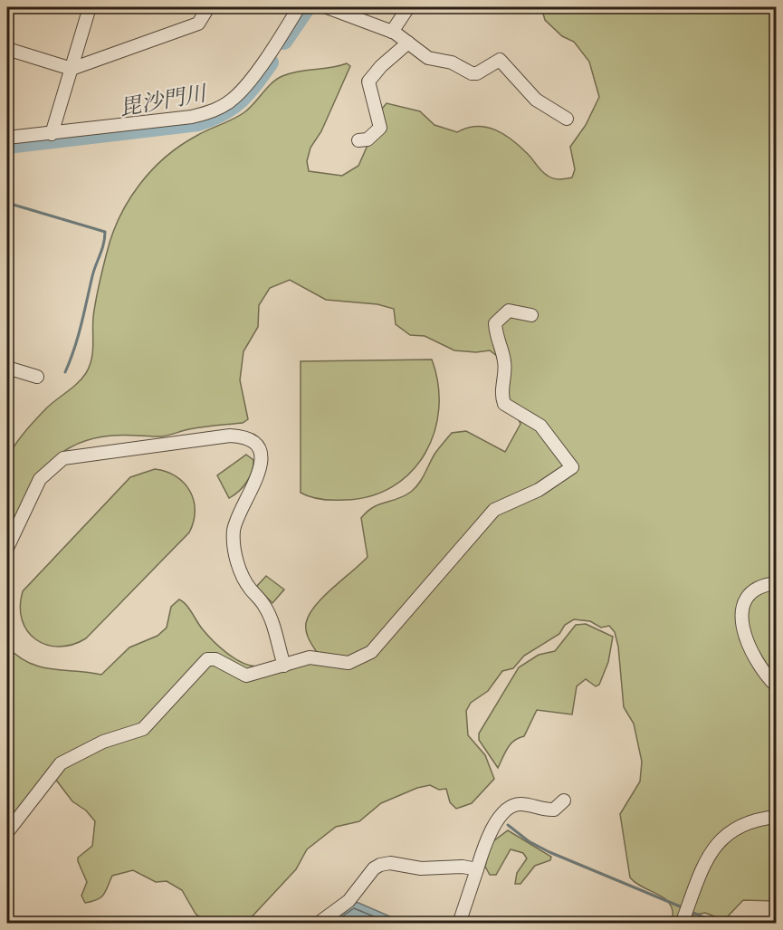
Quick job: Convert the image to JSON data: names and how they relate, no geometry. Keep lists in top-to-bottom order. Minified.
{"water":["毘沙門川"]}
